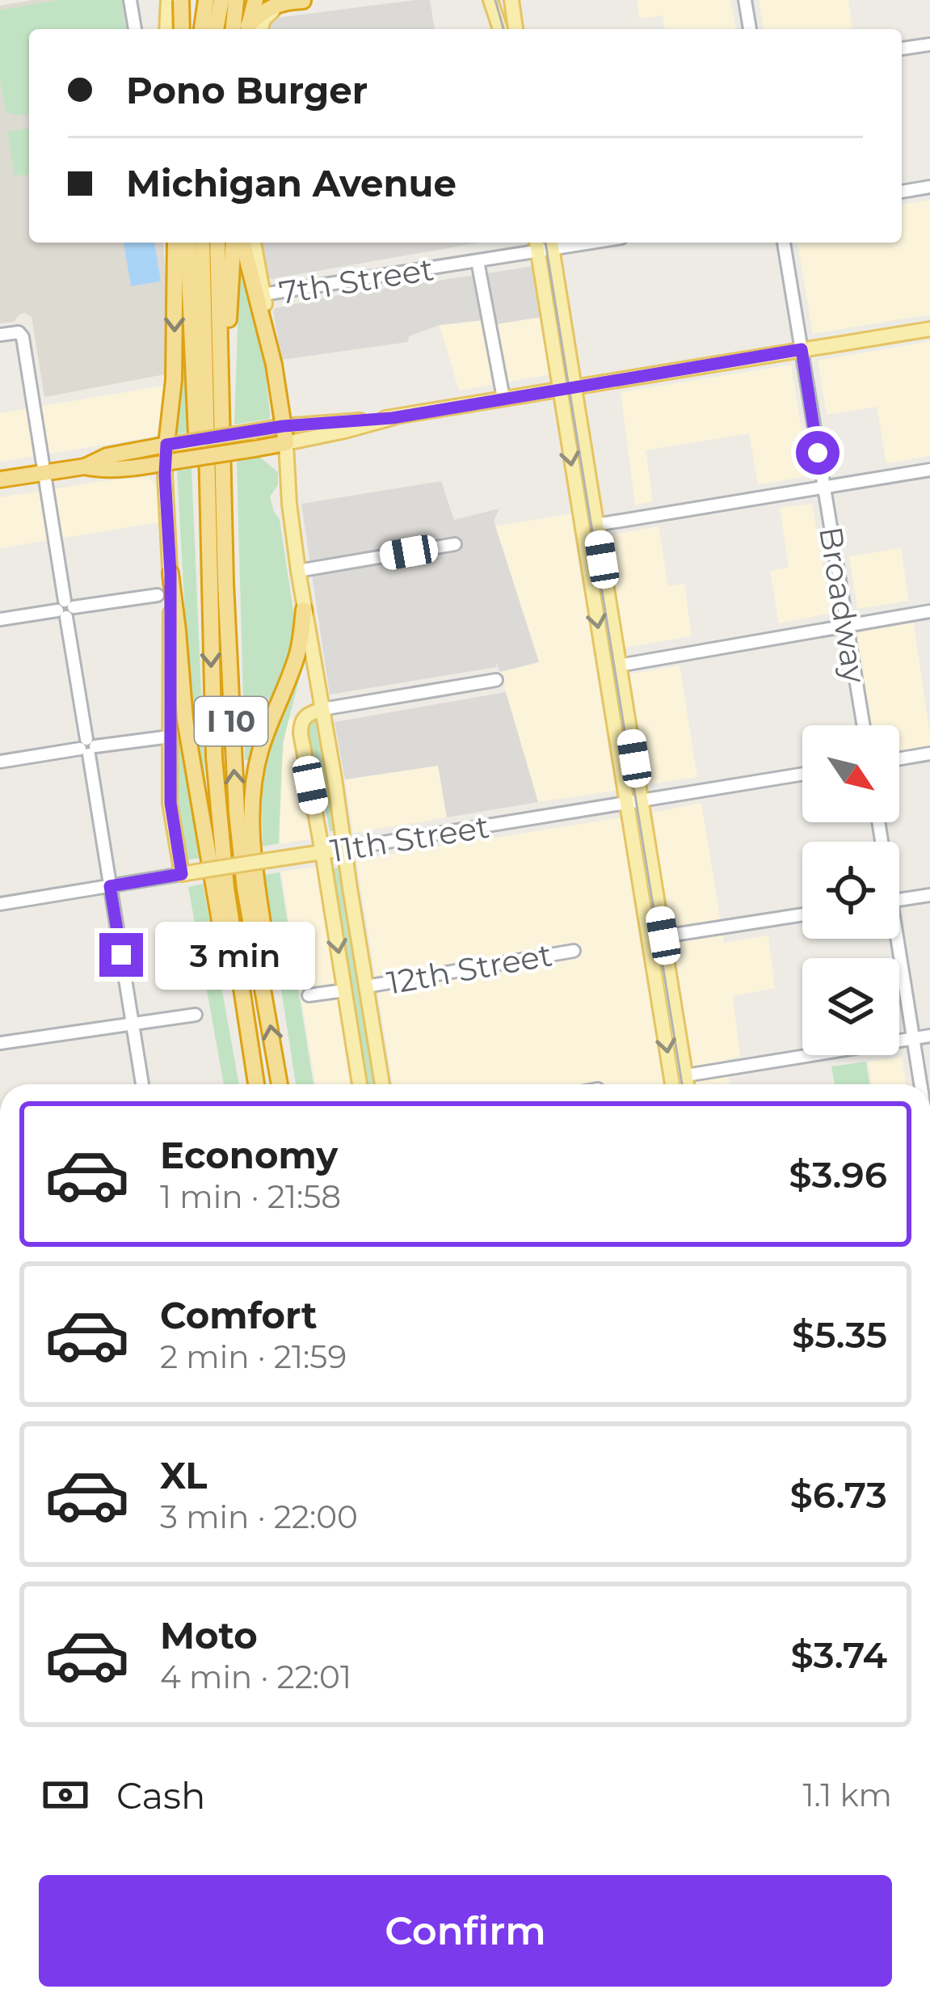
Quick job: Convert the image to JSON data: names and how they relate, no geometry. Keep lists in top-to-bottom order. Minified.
{"streets":{"highway":["I 10"],"main road":["11th Street"],"street":["7th Street","Broadway","12th Street"]},"north":"bottom right","page":{"banner":["Pono Burger","Michigan Avenue"],"bubble":"3 min","list":[{"name":"Economy","note":"1 min · 21:58","value":"$3.96"},{"name":"Comfort","note":"2 min · 21:59","value":"$5.35"},{"name":"XL","note":"3 min · 22:00","value":"$6.73"},{"name":"Moto","note":"4 min · 22:01","value":"$3.74"}],"pay":["Cash","1.1 km"],"buttons":"Confirm"}}
